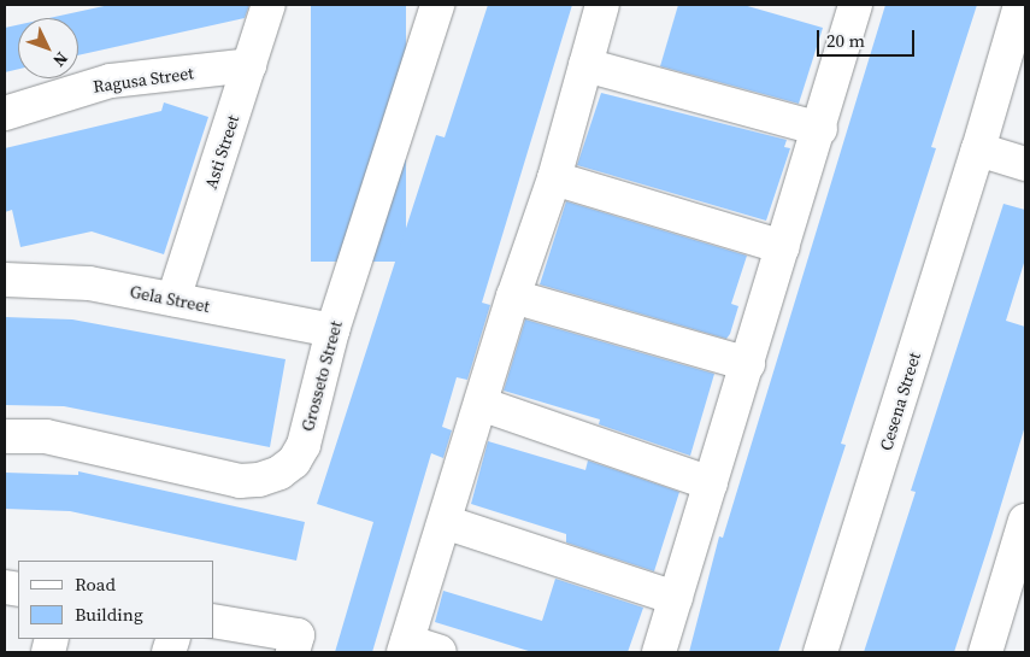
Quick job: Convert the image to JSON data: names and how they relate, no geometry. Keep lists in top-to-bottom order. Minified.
{"streets":{"street":["Ragusa Street","Asti Street","Gela Street","Grosseto Street","Cesena Street"]},"crossings":[["Ragusa Street","Asti Street"],["Asti Street","Gela Street"],["Gela Street","Grosseto Street"]],"legend":["Road","Building"],"scale_bar":"20 m","north":"bottom right"}
